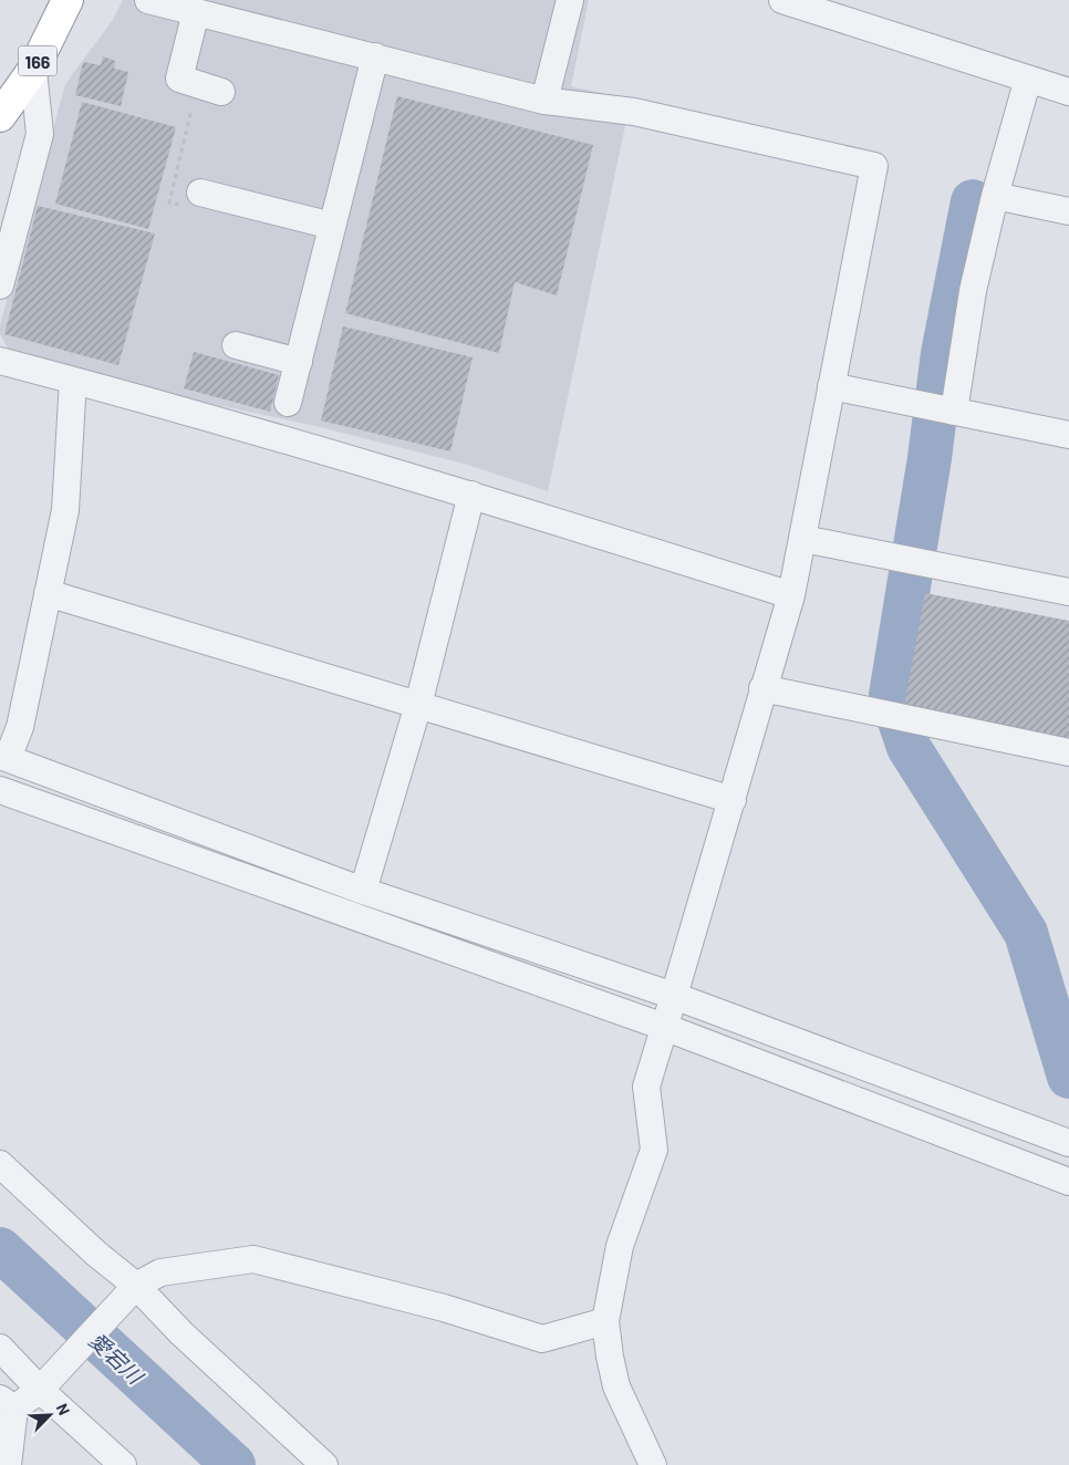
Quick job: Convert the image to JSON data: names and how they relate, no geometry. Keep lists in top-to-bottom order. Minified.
{"streets":{"highway":["166"]},"water":["愛宕川"],"north":"top right"}
